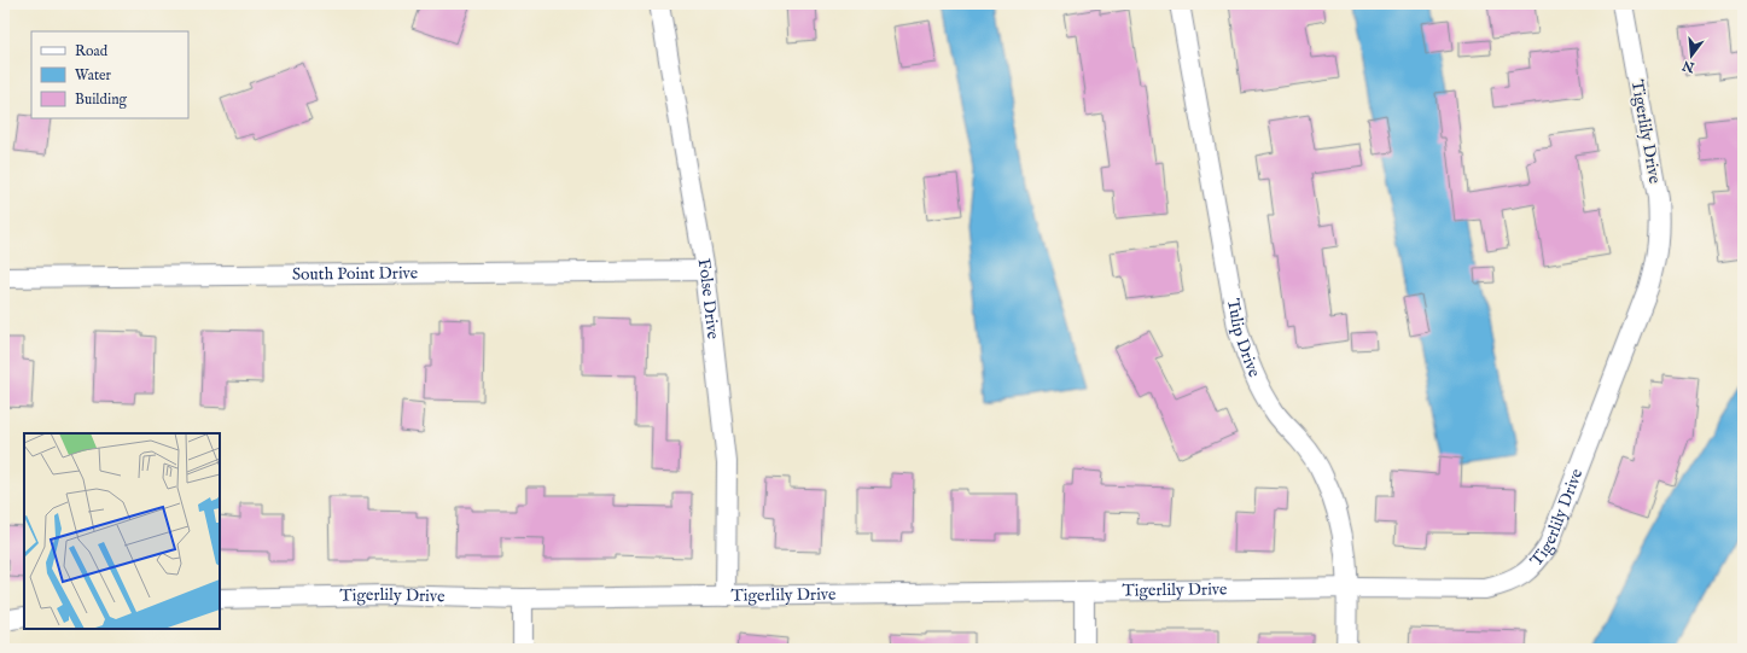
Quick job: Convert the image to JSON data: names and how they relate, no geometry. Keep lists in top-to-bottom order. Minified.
{"streets":{"street":["Tigerlily Drive","South Point Drive","Folse Drive","Tulip Drive"]},"crossings":[["Tigerlily Drive","Folse Drive"],["Tigerlily Drive","Tulip Drive"],["South Point Drive","Folse Drive"]],"legend":["Road","Water","Building"],"north":"bottom"}
